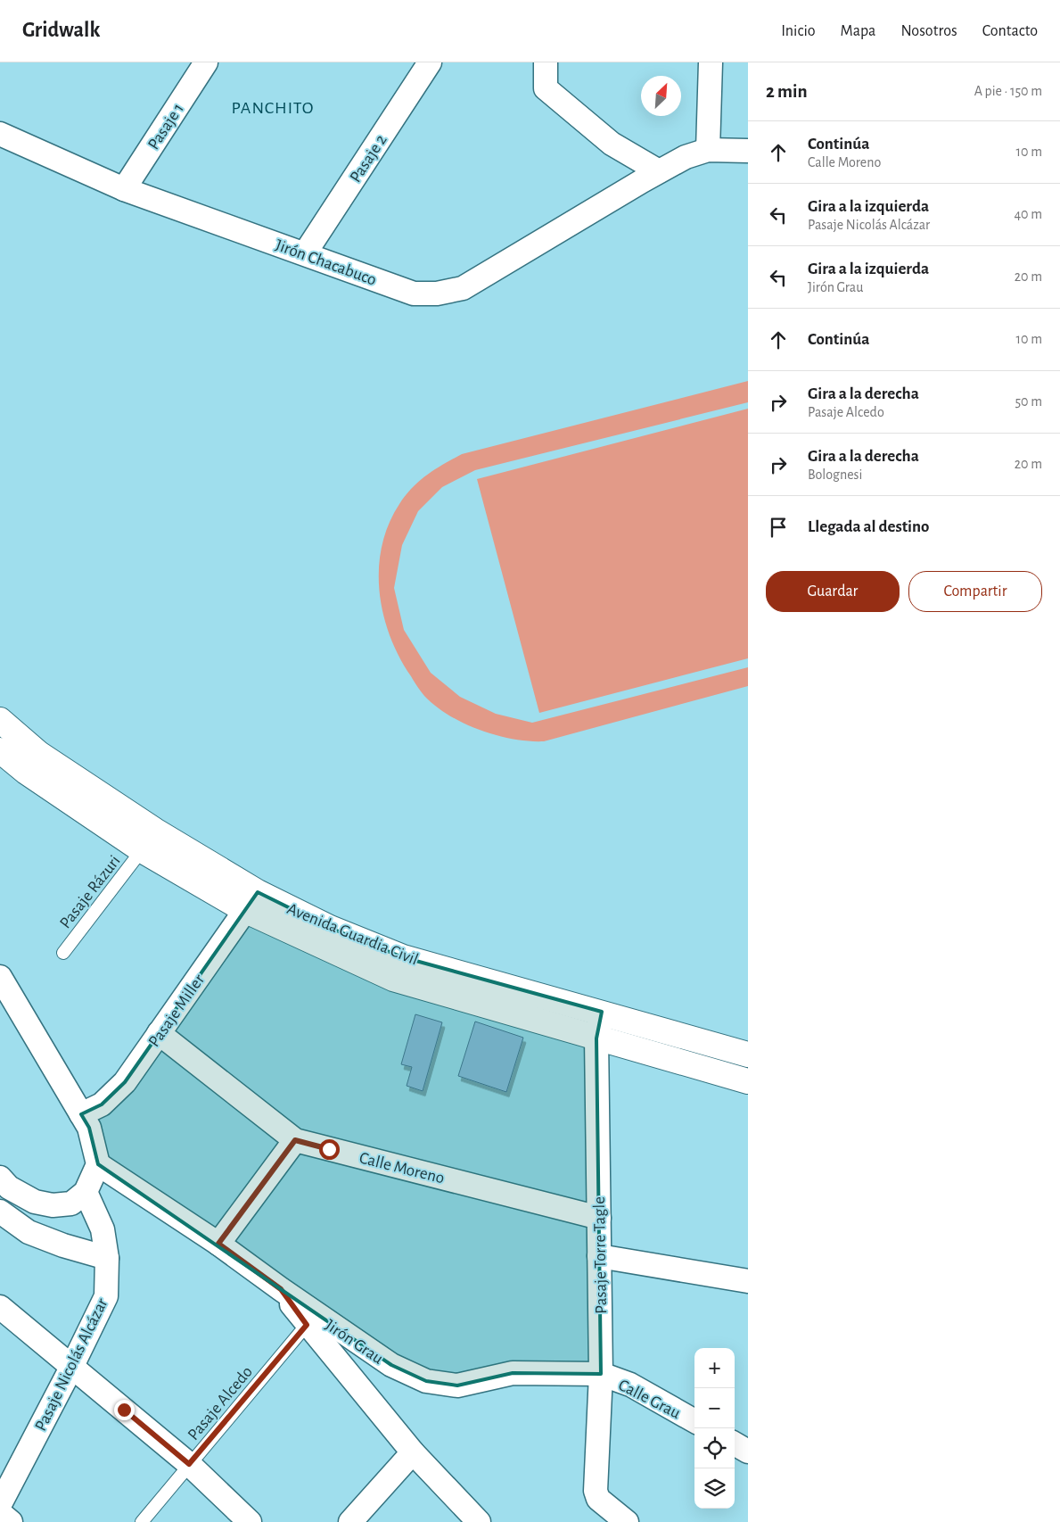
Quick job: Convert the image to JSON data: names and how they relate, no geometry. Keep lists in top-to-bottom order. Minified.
{"streets":{"street":["Pasaje 1","Pasaje 2","Jirón Chacabuco","Avenida Guardia Civil","Pasaje Miller","Calle Moreno","Pasaje Torre Tagle","Jirón Grau","Pasaje Nicolás Alcázar","Calle Grau"],"lane":["Pasaje Rázuri","Pasaje Alcedo"]},"crossings":[["Pasaje 1","Jirón Chacabuco"],["Pasaje 2","Jirón Chacabuco"],["Pasaje Rázuri","Avenida Guardia Civil"],["Avenida Guardia Civil","Pasaje Miller"],["Avenida Guardia Civil","Pasaje Torre Tagle"],["Pasaje Miller","Calle Moreno"],["Calle Moreno","Pasaje Torre Tagle"],["Pasaje Torre Tagle","Jirón Grau"],["Pasaje Torre Tagle","Calle Grau"],["Jirón Grau","Calle Grau"]],"districts":["PANCHITO"],"north":"top right","page":{"header":"Gridwalk","nav":["Inicio","Mapa","Nosotros","Contacto"],"heading":["2 min","A pie · 150 m"],"list":[["Continúa","Calle Moreno","10 m"],["Gira a la izquierda","Pasaje Nicolás Alcázar","40 m"],["Gira a la izquierda","Jirón Grau","20 m"],["Continúa","10 m"],["Gira a la derecha","Pasaje Alcedo","50 m"],["Gira a la derecha","Bolognesi","20 m"],"Llegada al destino"],"buttons":["Guardar","Compartir"],"map_buttons":["+","−"]}}
